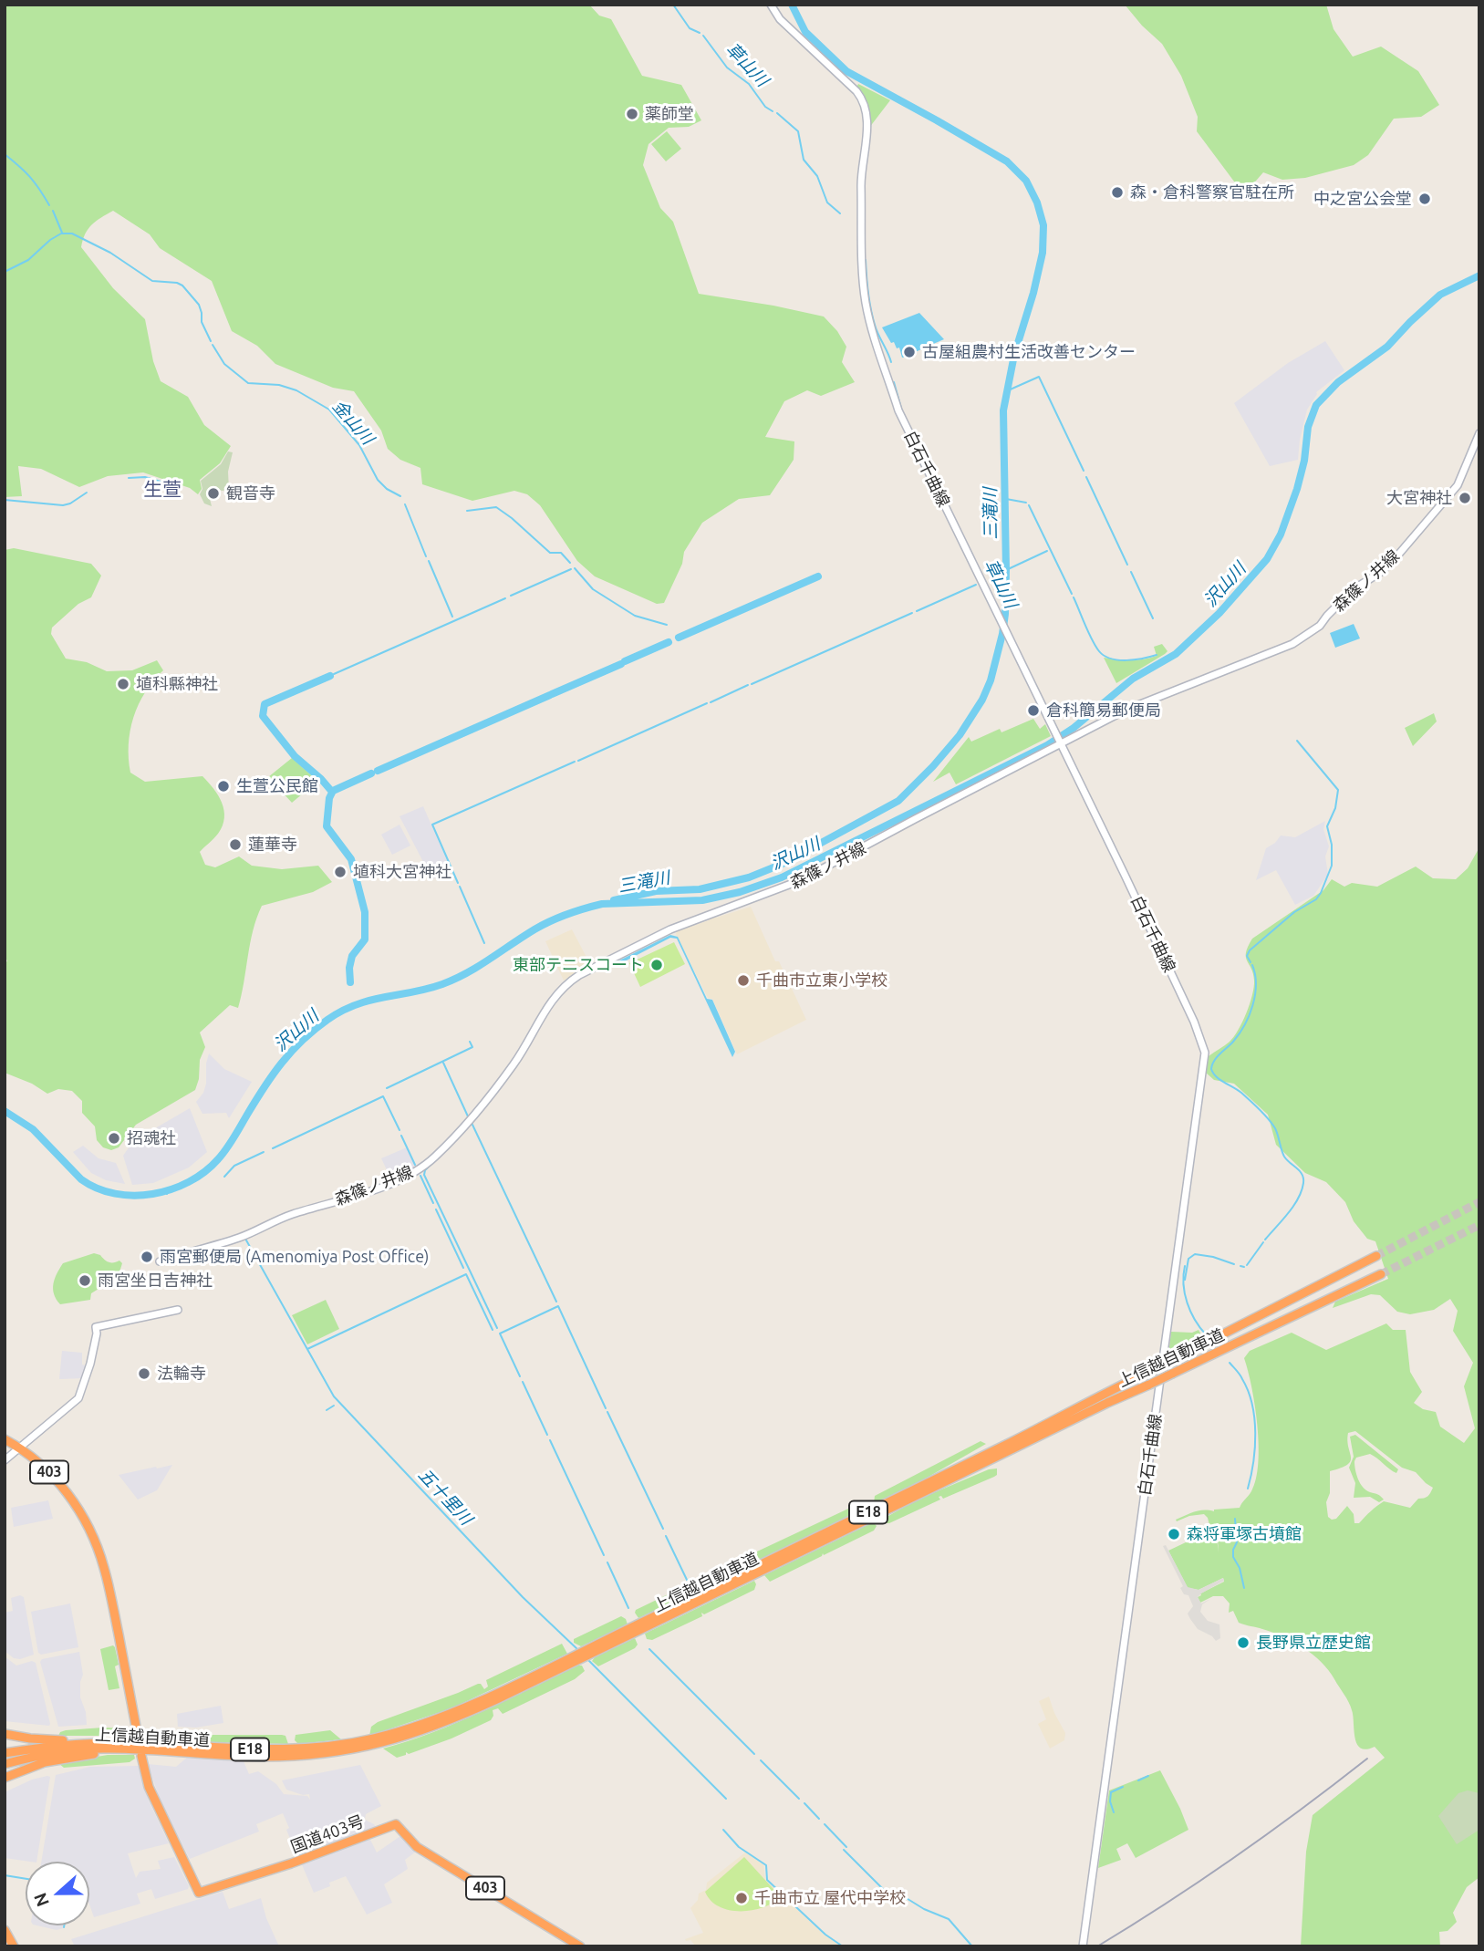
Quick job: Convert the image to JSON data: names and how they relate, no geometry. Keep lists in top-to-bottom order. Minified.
{"streets":{"highway":["上信越自動車道","403","E18","国道403号"],"main road":["白石千曲線","森篠ノ井線"]},"crossings":[["白石千曲線","森篠ノ井線"]],"districts":["生萱"],"water":["草山川","金山川","三滝川","沢山川","五十里川"],"places":["薬師堂","森・倉科警察官駐在所","中之宮公会堂","古屋組農村生活改善センター","観音寺","大宮神社","埴科縣神社","倉科簡易郵便局","生萱公民館","蓮華寺","埴科大宮神社","東部テニスコート","千曲市立東小学校","招魂社","雨宮郵便局 (Amenomiya Post Office)","雨宮坐日吉神社","法輪寺","森将軍塚古墳館","長野県立歴史館","千曲市立 屋代中学校"],"north":"left"}
